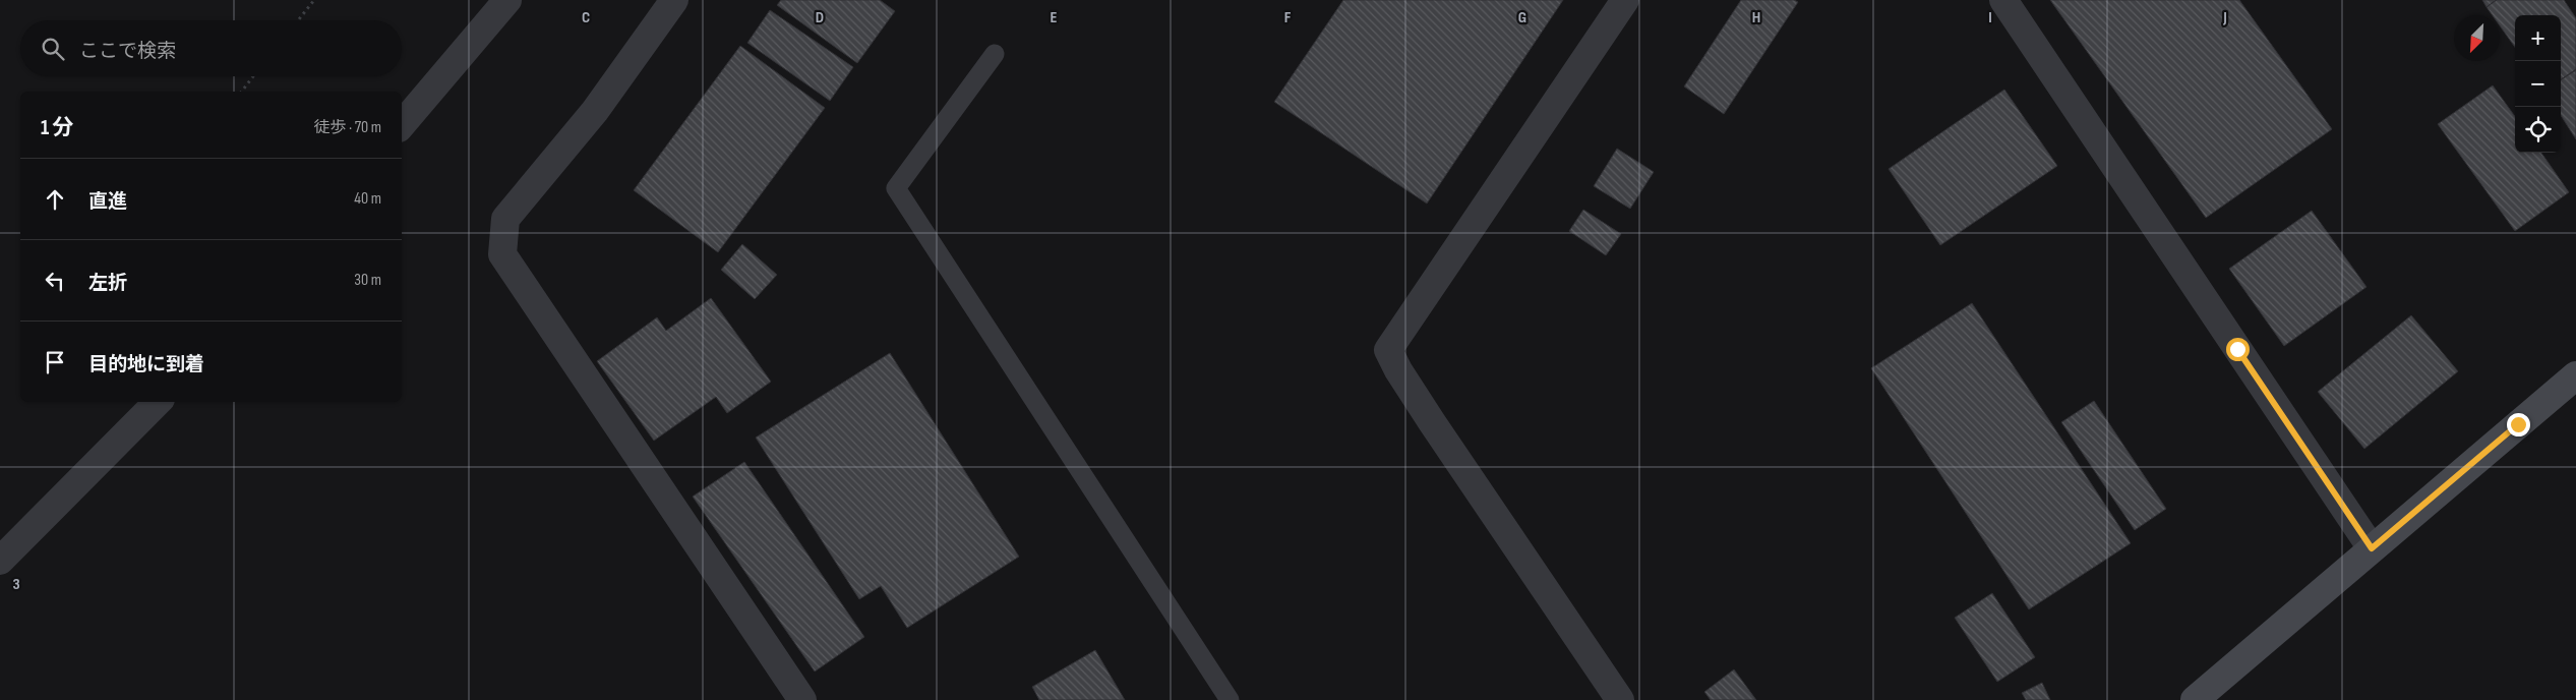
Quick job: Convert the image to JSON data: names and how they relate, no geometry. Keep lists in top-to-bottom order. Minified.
{"north":"bottom left","page":{"map_buttons":["+","−"],"search":"ここで検索","heading":["1 分","徒歩 · 70 m"],"list":[["直進","40 m"],["左折","30 m"],"目的地に到着"]},"grid":{"columns":["C","D","E","F","G","H","I","J"],"rows":["3"]}}
